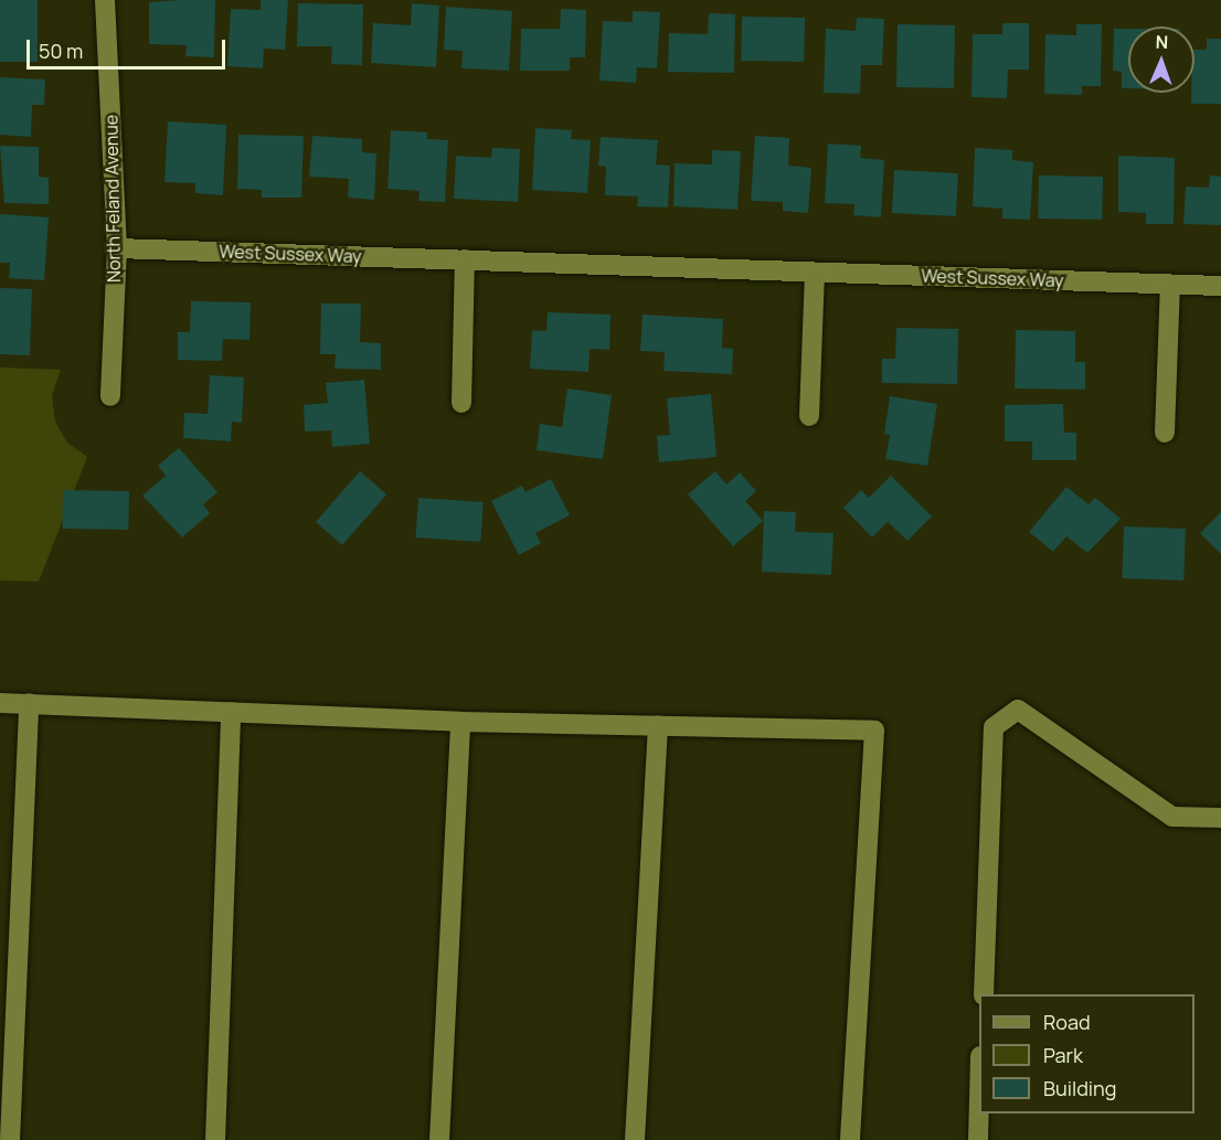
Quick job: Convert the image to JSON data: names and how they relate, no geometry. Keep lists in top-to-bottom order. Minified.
{"streets":{"street":["North Feland Avenue","West Sussex Way"]},"crossings":[["North Feland Avenue","West Sussex Way"]],"legend":["Road","Park","Building"],"scale_bar":"50 m","north":"top"}
